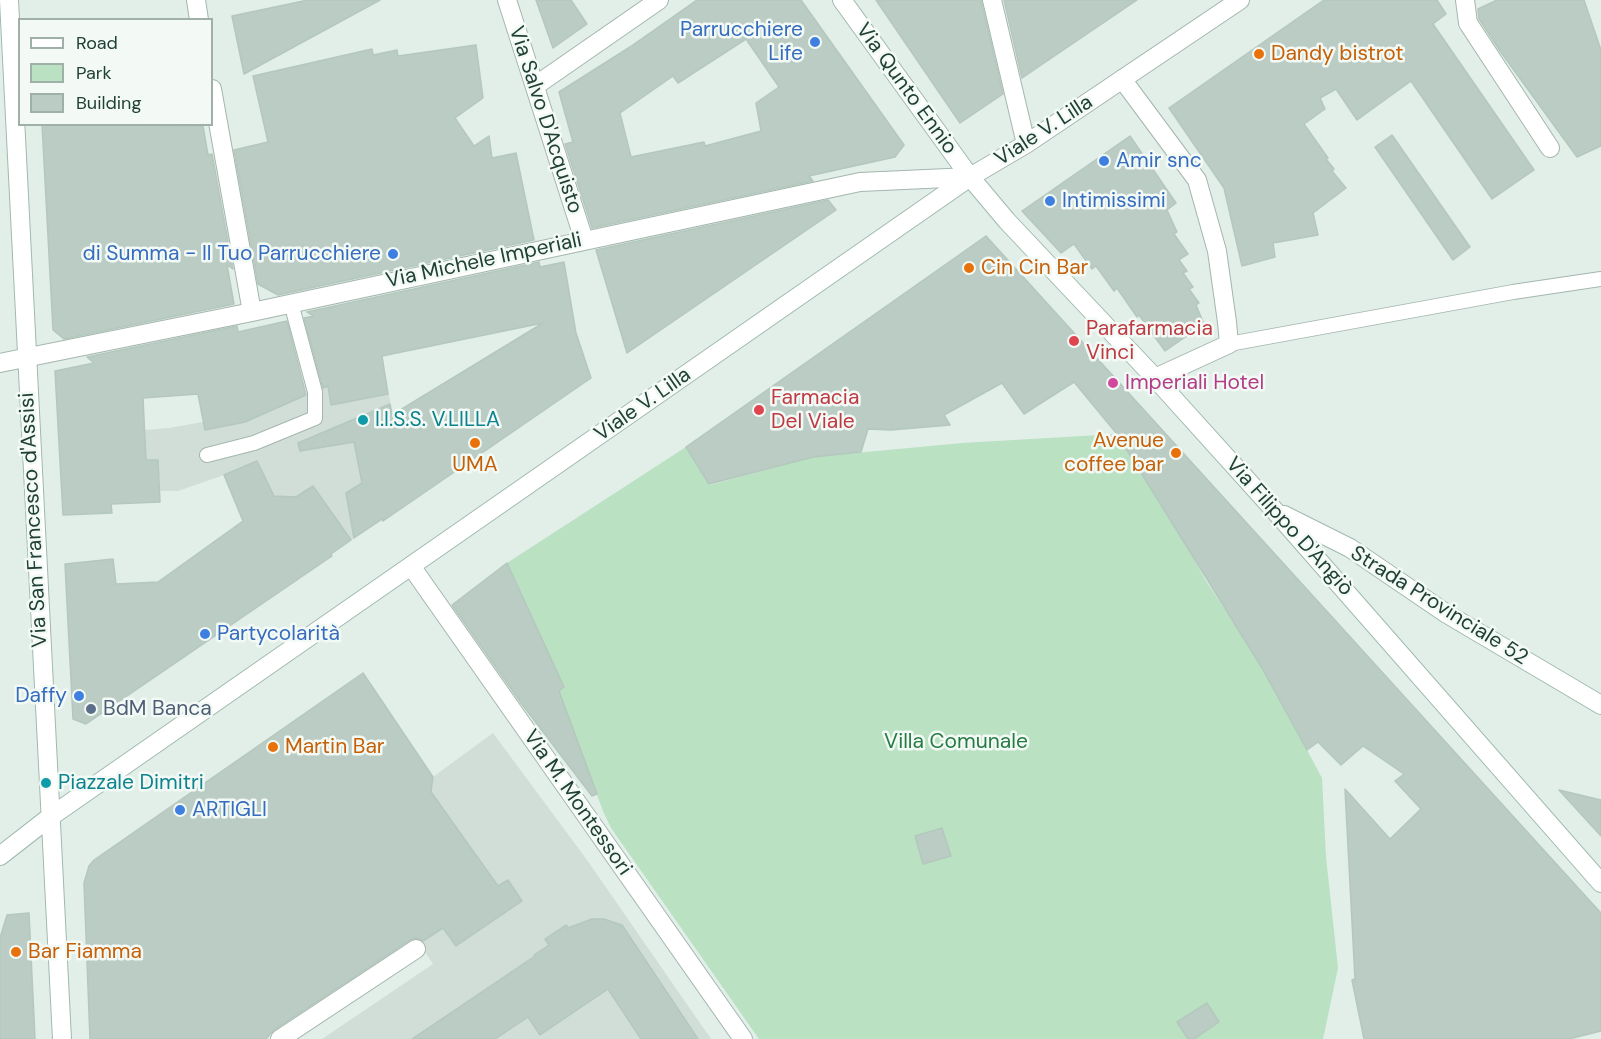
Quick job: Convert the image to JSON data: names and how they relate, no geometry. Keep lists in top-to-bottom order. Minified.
{"streets":{"street":["Via Qunto Ennio","Via Salvo D'Acquisto","Viale V. Lilla","Via Michele Imperiali","Via San Francesco d'Assisi","Via Filippo D'Angiò","Strada Provinciale 52","Via M. Montessori"]},"crossings":[["Via Qunto Ennio","Viale V. Lilla"],["Via Qunto Ennio","Via Michele Imperiali"],["Via Qunto Ennio","Via Filippo D'Angiò"],["Via Salvo D'Acquisto","Via Michele Imperiali"],["Viale V. Lilla","Via Michele Imperiali"],["Viale V. Lilla","Via San Francesco d'Assisi"],["Viale V. Lilla","Via Filippo D'Angiò"],["Viale V. Lilla","Via M. Montessori"],["Via Michele Imperiali","Via San Francesco d'Assisi"],["Via Michele Imperiali","Via Filippo D'Angiò"],["Via Filippo D'Angiò","Strada Provinciale 52"]],"parks":["Villa Comunale"],"places":["Parrucchiere Life","Dandy bistrot","Amir snc","Intimissimi","di Summa - Il Tuo Parrucchiere","Cin Cin Bar","Parafarmacia Vinci","Imperiali Hotel","Farmacia Del Viale","I.I.S.S. V.LILLA","UMA","Avenue coffee bar","Partycolarità","Daffy","BdM Banca","Martin Bar","Piazzale Dimitri","ARTIGLI","Bar Fiamma"],"legend":["Road","Park","Building"]}
